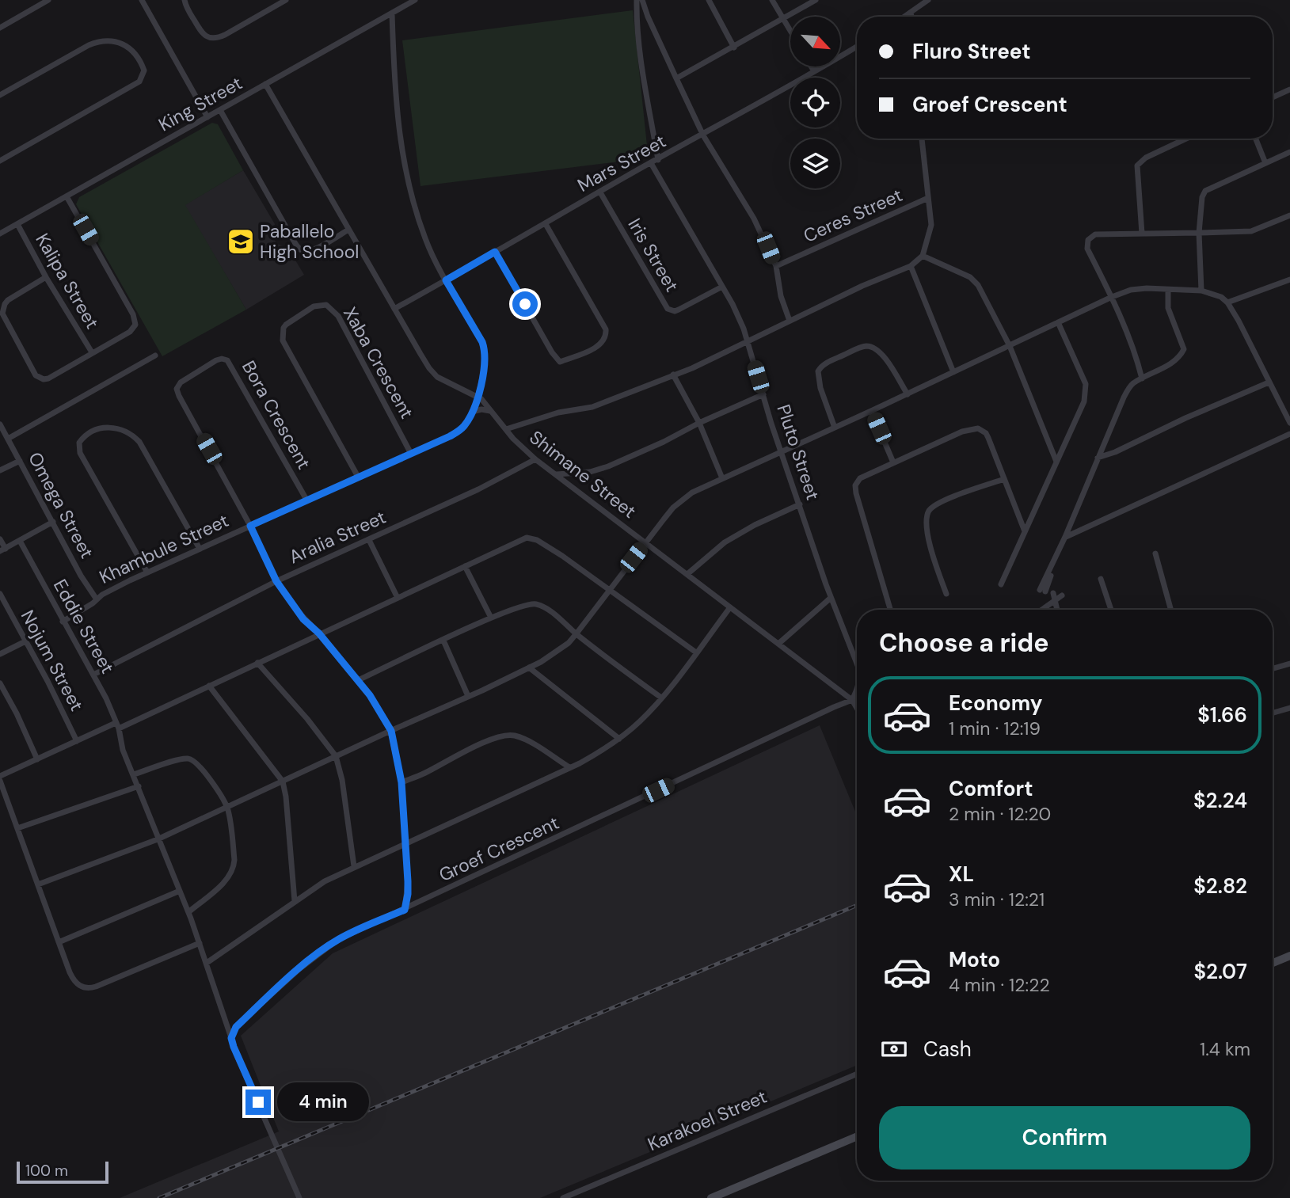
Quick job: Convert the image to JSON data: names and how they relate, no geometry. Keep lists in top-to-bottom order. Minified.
{"streets":{"street":["King Street","Mars Street","Ceres Street","Iris Street","Kalipa Street","Xaba Crescent","Bora Crescent","Pluto Street","Shimane Street","Omega Street","Aralia Street","Khambule Street","Eddie Street","Nojum Street","Groef Crescent","Karakoel Street"]},"crossings":[["King Street","Kalipa Street"],["King Street","Shimane Street"],["King Street","Khambule Street"],["Mars Street","Iris Street"],["Mars Street","Pluto Street"],["Mars Street","Shimane Street"],["Mars Street","Khambule Street"],["Iris Street","Pluto Street"],["Xaba Crescent","Khambule Street"],["Bora Crescent","Khambule Street"],["Pluto Street","Shimane Street"],["Pluto Street","Groef Crescent"],["Shimane Street","Aralia Street"],["Shimane Street","Khambule Street"],["Shimane Street","Groef Crescent"],["Omega Street","Khambule Street"],["Aralia Street","Eddie Street"],["Khambule Street","Eddie Street"],["Eddie Street","Groef Crescent"]],"places":{"school or university":["Paballelo High School"]},"scale_bar":"100 m","north":"bottom right","page":{"banner":["Fluro Street","Groef Crescent"],"heading":"Choose a ride","list":[{"name":"Economy","note":"1 min · 12:19","value":"$1.66"},{"name":"Comfort","note":"2 min · 12:20","value":"$2.24"},{"name":"XL","note":"3 min · 12:21","value":"$2.82"},{"name":"Moto","note":"4 min · 12:22","value":"$2.07"}],"pay":["Cash","1.4 km"],"bubble":"4 min","buttons":"Confirm","scale":"100 m"}}
